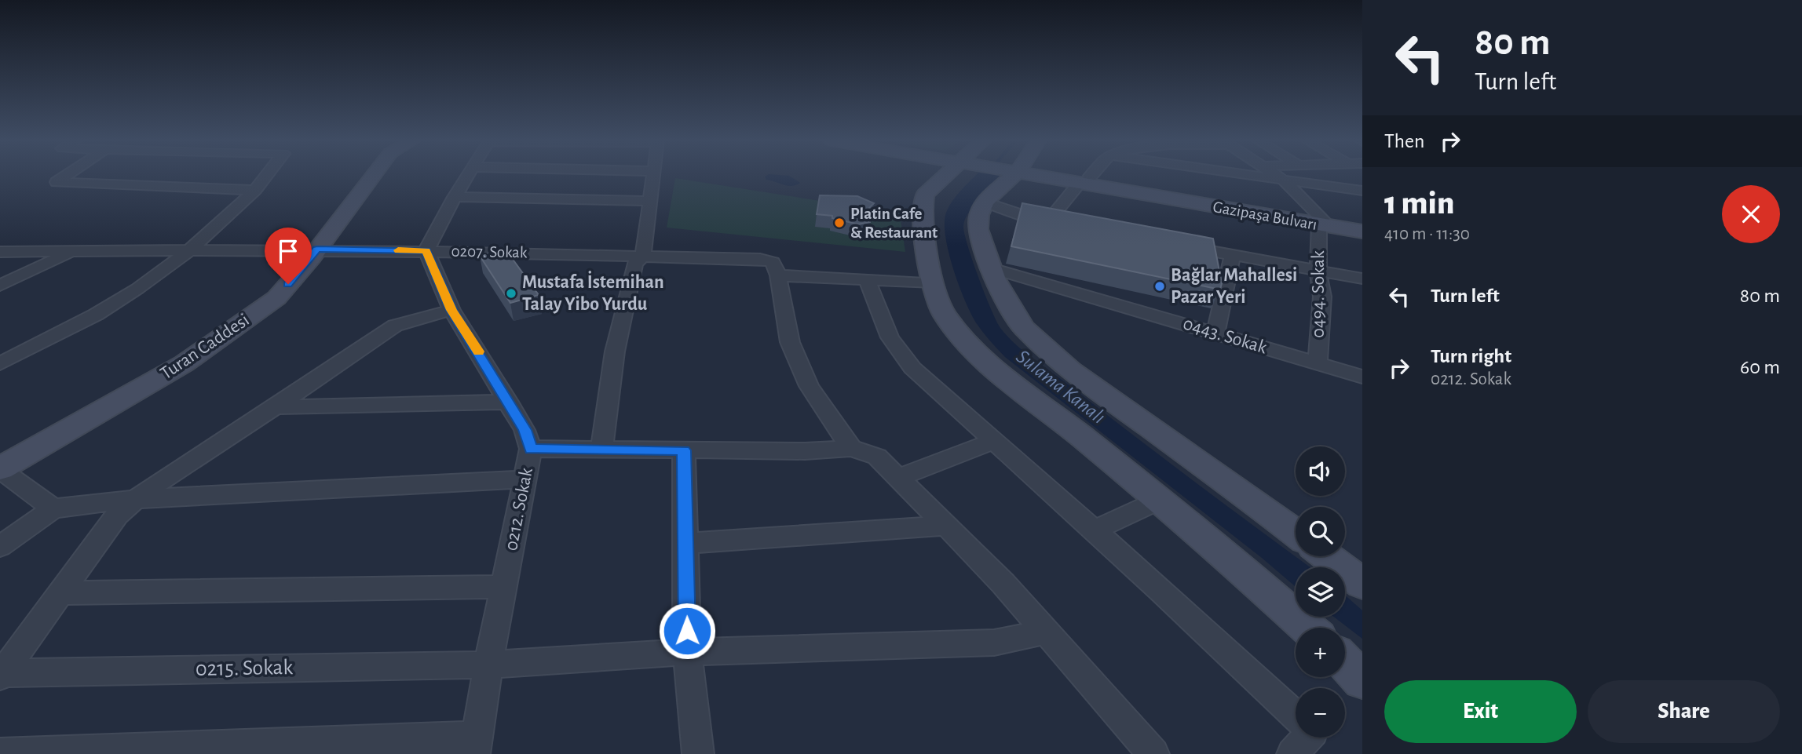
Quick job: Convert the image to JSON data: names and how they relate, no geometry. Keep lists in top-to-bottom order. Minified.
{"streets":{"street":["Gazipaşa Bulvarı","0207. Sokak","0494. Sokak","0443. Sokak","Turan Caddesi","0212. Sokak","0215. Sokak"]},"crossings":[["Gazipaşa Bulvarı","0494. Sokak"],["0207. Sokak","Turan Caddesi"],["0207. Sokak","0212. Sokak"],["0494. Sokak","0443. Sokak"],["0212. Sokak","0215. Sokak"]],"water":["Sulama Kanalı"],"places":["Platin Cafe & Restaurant","Bağlar Mahallesi Pazar Yeri","Mustafa İstemihan Talay Yibo Yurdu"],"page":{"turn":["80 m","Turn left"],"then":"Then","heading":["1 min","410 m · 11:30"],"list":[{"name":"Turn left","value":"80 m"},{"name":"Turn right","note":"0212. Sokak","value":"60 m"}],"map_buttons":["+","−"],"buttons":["Exit","Share"]}}
